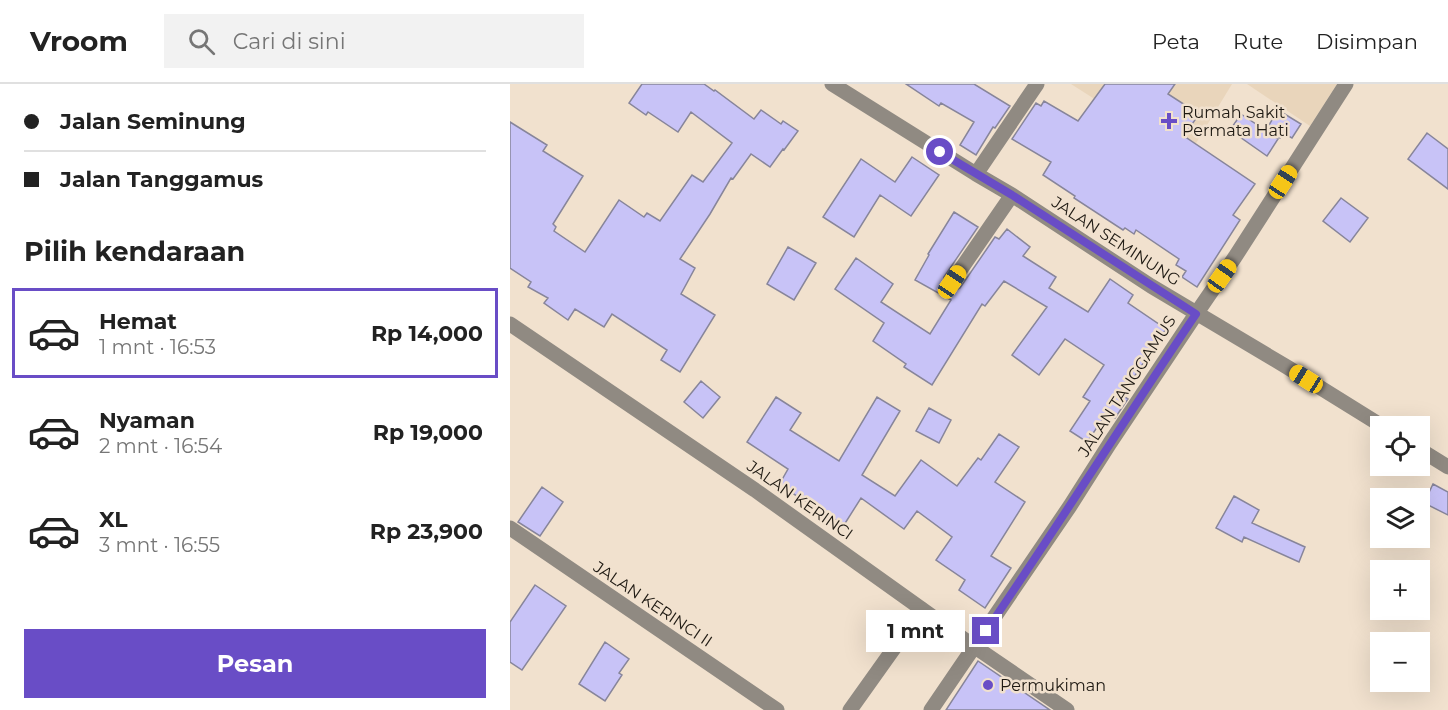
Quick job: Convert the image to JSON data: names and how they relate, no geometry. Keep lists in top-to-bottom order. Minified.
{"streets":{"street":["JALAN SEMINUNG","JALAN TANGGAMUS","JALAN KERINCI","JALAN KERINCI II"]},"crossings":[["JALAN SEMINUNG","JALAN TANGGAMUS"],["JALAN TANGGAMUS","JALAN KERINCI"]],"places":{"health":["Rumah Sakit Permata Hati"],"other":["Permukiman"]},"page":{"header":"Vroom","search":"Cari di sini","nav":["Peta","Rute","Disimpan"],"banner":["Jalan Seminung","Jalan Tanggamus"],"heading":"Pilih kendaraan","list":[{"name":"Hemat","note":"1 mnt · 16:53","value":"Rp 14,000"},{"name":"Nyaman","note":"2 mnt · 16:54","value":"Rp 19,000"},{"name":"XL","note":"3 mnt · 16:55","value":"Rp 23,900"}],"map_buttons":["+","−"],"bubble":"1 mnt","buttons":"Pesan"}}
